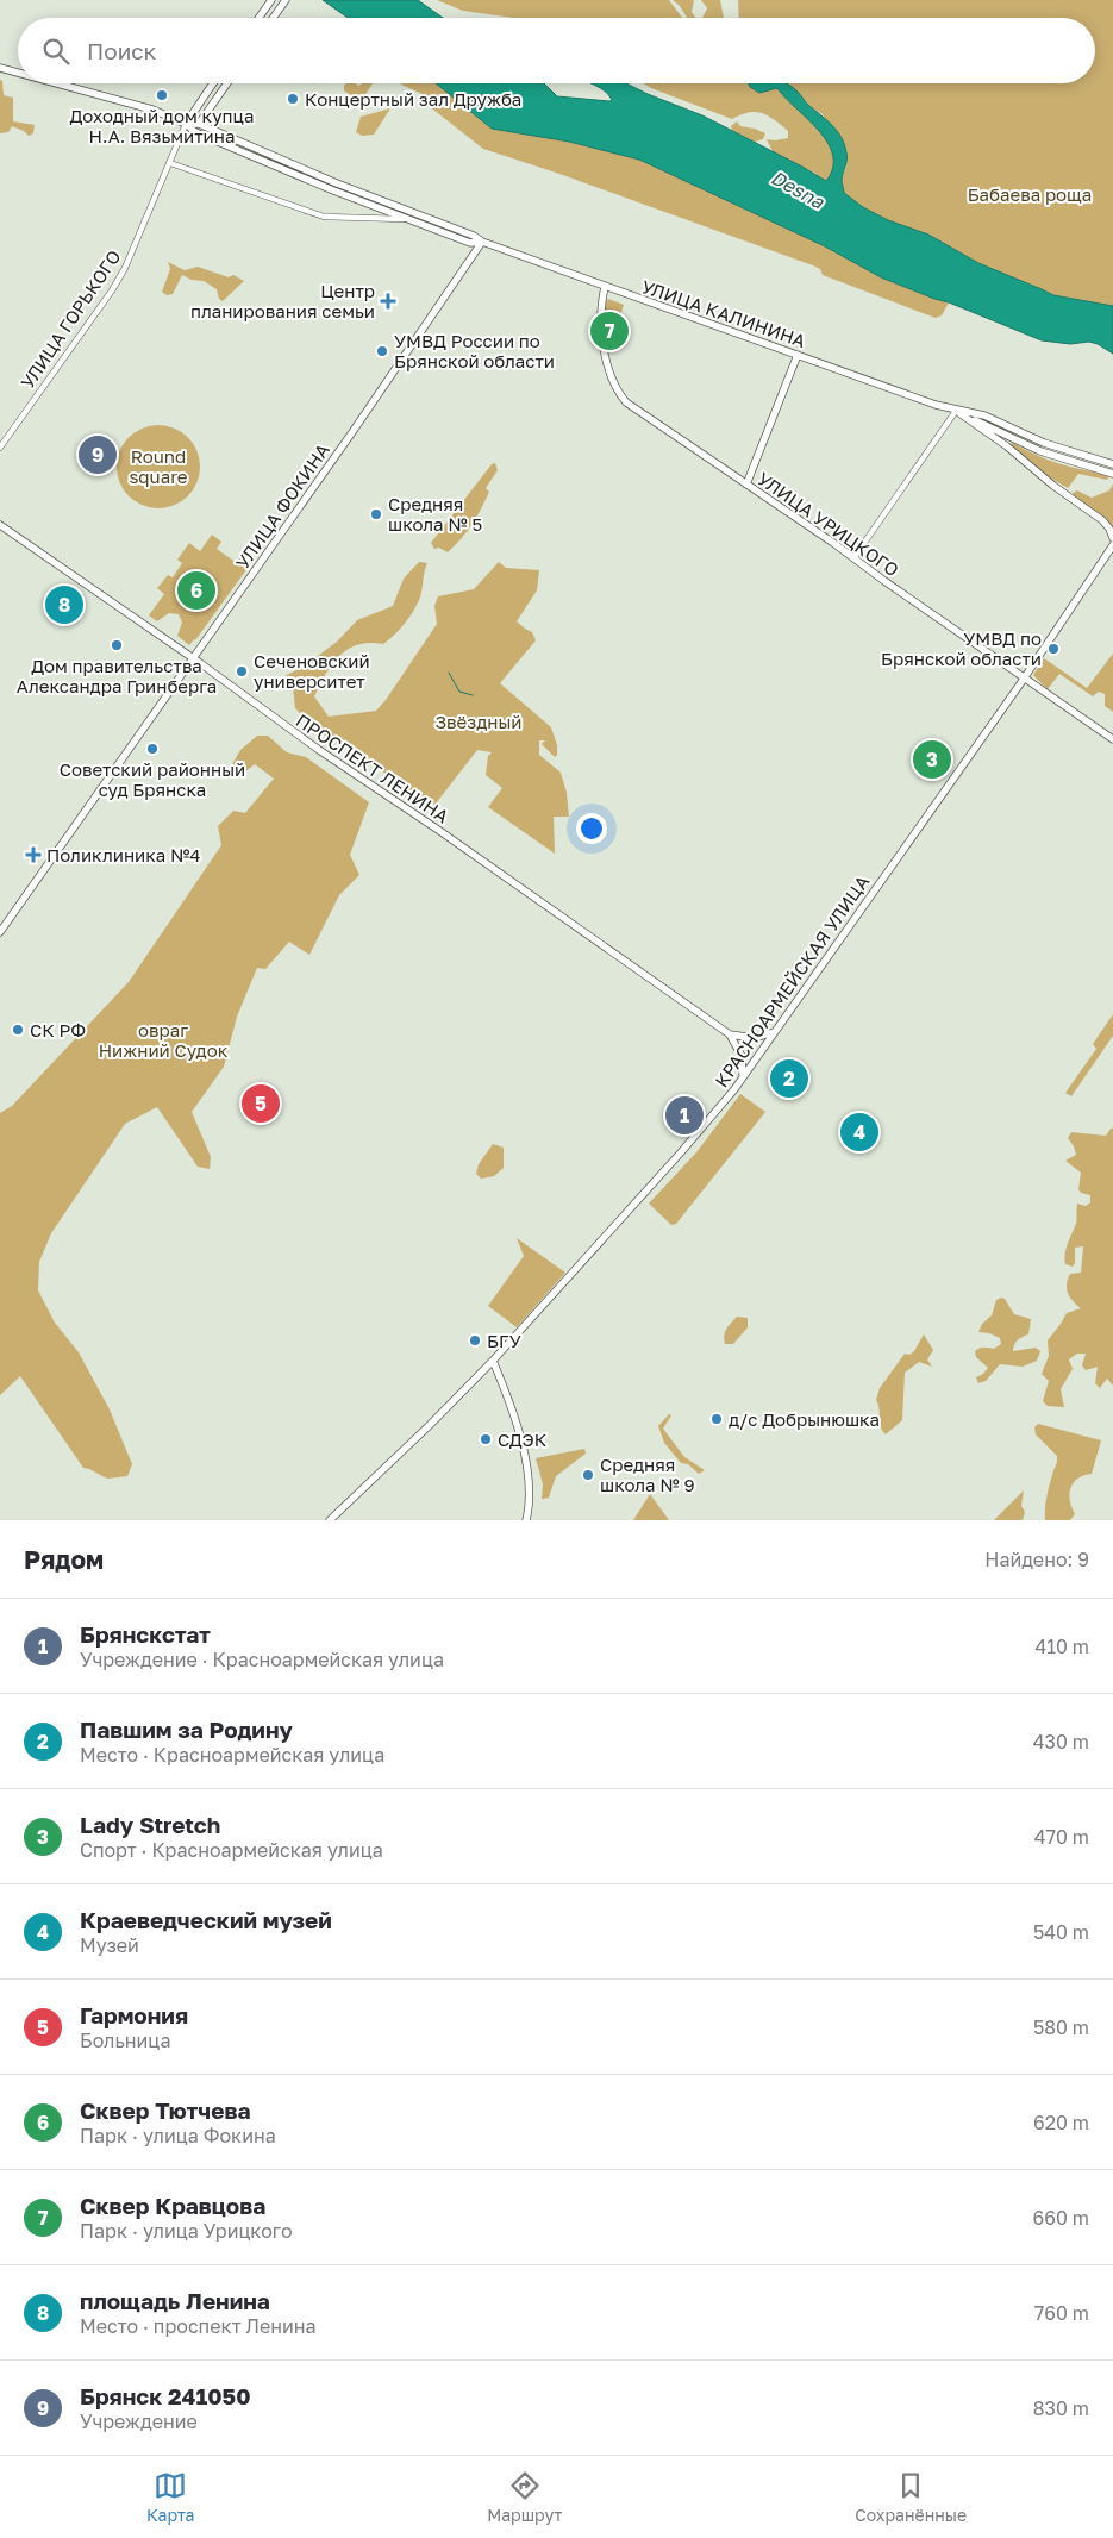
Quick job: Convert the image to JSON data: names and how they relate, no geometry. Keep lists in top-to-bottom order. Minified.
{"streets":{"main road":["УЛИЦА КАЛИНИНА","УЛИЦА ГОРЬКОГО","УЛИЦА ФОКИНА","УЛИЦА УРИЦКОГО","ПРОСПЕКТ ЛЕНИНА","КРАСНОАРМЕЙСКАЯ УЛИЦА"]},"crossings":[["УЛИЦА КАЛИНИНА","УЛИЦА ГОРЬКОГО"],["УЛИЦА КАЛИНИНА","УЛИЦА ФОКИНА"],["УЛИЦА КАЛИНИНА","УЛИЦА УРИЦКОГО"],["УЛИЦА ФОКИНА","ПРОСПЕКТ ЛЕНИНА"],["УЛИЦА УРИЦКОГО","КРАСНОАРМЕЙСКАЯ УЛИЦА"]],"water":["Desna"],"parks":["Бабаева роща","Round square","Звёздный","овраг Нижний Судок"],"places":{"other":["Доходный дом купца Н.А. Вязьмитина","Концертный зал Дружба","УМВД России по Брянской области","Средняя школа № 5","Дом правительства Александра Гринберга","УМВД по Брянской области","Сеченовский университет","Советский районный суд Брянска","СК РФ","БГУ","д/с Добрынюшка","СДЭК","Средняя школа № 9"],"health":["Центр планирования семьи","Поликлиника №4"]},"page":{"search":"Поиск","pins":["7","9","6","8","3","2","5","1","4"],"heading":["Рядом","Найдено: 9"],"list":[{"mark":"1","name":"Брянскстат","note":"Учреждение · Красноармейская улица","value":"410 m"},{"mark":"2","name":"Павшим за Родину","note":"Место · Красноармейская улица","value":"430 m"},{"mark":"3","name":"Lady Stretch","note":"Спорт · Красноармейская улица","value":"470 m"},{"mark":"4","name":"Краеведческий музей","note":"Музей","value":"540 m"},{"mark":"5","name":"Гармония","note":"Больница","value":"580 m"},{"mark":"6","name":"Сквер Тютчева","note":"Парк · улица Фокина","value":"620 m"},{"mark":"7","name":"Сквер Кравцова","note":"Парк · улица Урицкого","value":"660 m"},{"mark":"8","name":"площадь Ленина","note":"Место · проспект Ленина","value":"760 m"},{"mark":"9","name":"Брянск 241050","note":"Учреждение","value":"830 m"}],"nav":["Карта","Маршрут","Сохранённые"]}}
